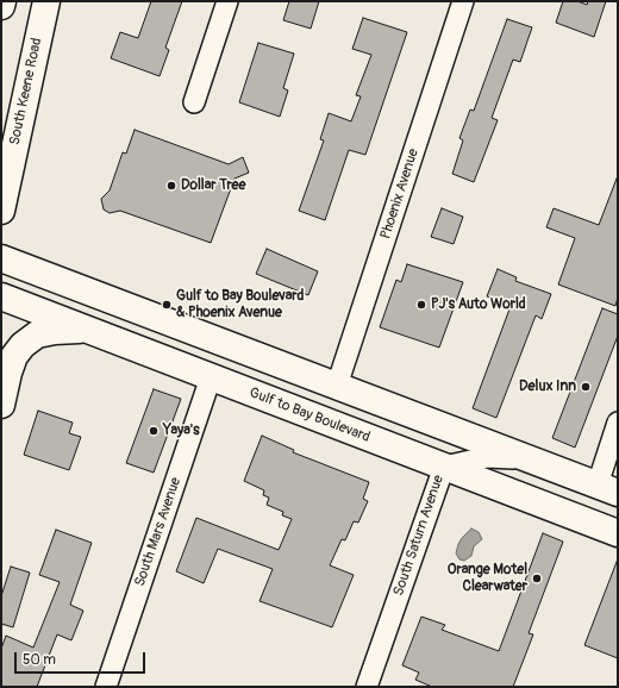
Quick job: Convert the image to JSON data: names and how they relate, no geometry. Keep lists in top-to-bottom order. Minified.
{"streets":{"main road":["South Keene Road","Gulf to Bay Boulevard"],"street":["Phoenix Avenue","South Mars Avenue","South Saturn Avenue"]},"crossings":[["Gulf to Bay Boulevard","South Mars Avenue"],["Gulf to Bay Boulevard","South Saturn Avenue"]],"places":["Dollar Tree","Gulf to Bay Boulevard & Phoenix Avenue","PJ's Auto World","Delux Inn","Yaya's","Orange Motel Clearwater"],"scale_bar":"50 m"}
